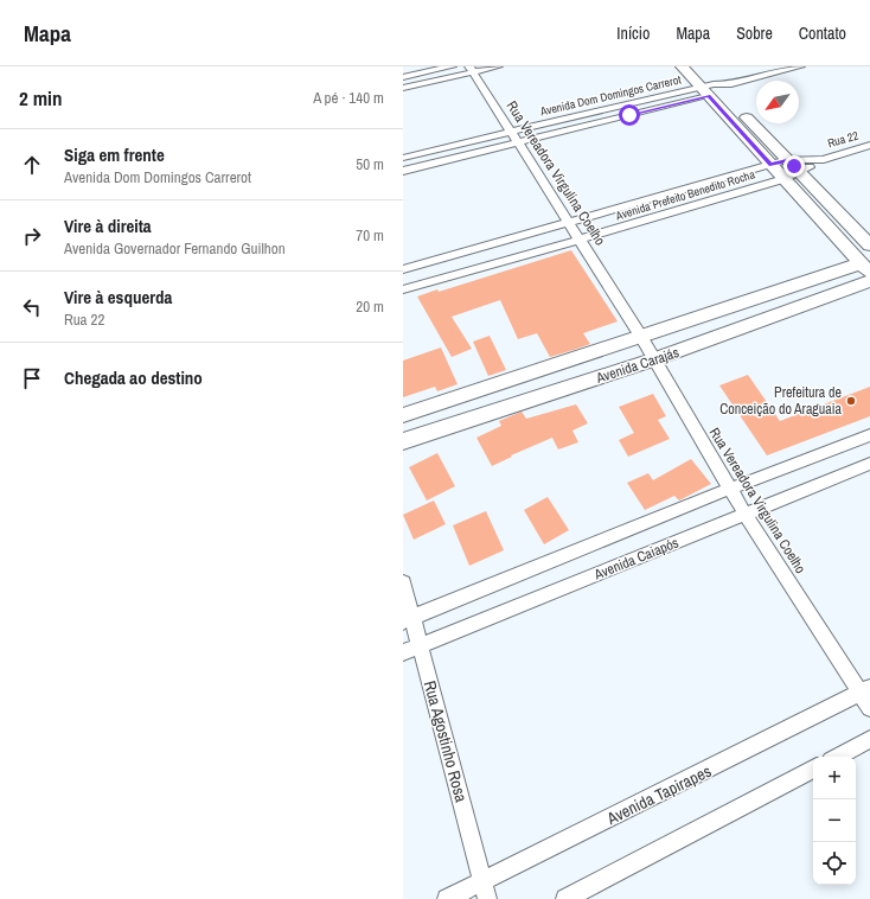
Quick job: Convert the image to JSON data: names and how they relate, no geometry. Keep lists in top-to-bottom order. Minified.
{"streets":{"street":["Avenida Dom Domingos Carrerot","Rua 22","Rua Vereadora Virgulina Coelho","Avenida Prefeito Benedito Rocha","Avenida Carajás","Avenida Caiapós","Rua Agostinho Rosa","Avenida Tapirapes"]},"crossings":[["Avenida Dom Domingos Carrerot","Rua Vereadora Virgulina Coelho"],["Rua 22","Avenida Prefeito Benedito Rocha"],["Rua Vereadora Virgulina Coelho","Avenida Prefeito Benedito Rocha"],["Rua Vereadora Virgulina Coelho","Avenida Carajás"],["Rua Vereadora Virgulina Coelho","Avenida Caiapós"],["Rua Vereadora Virgulina Coelho","Avenida Tapirapes"],["Avenida Caiapós","Rua Agostinho Rosa"],["Rua Agostinho Rosa","Avenida Tapirapes"]],"places":["Prefeitura de Conceição do Araguaia"],"north":"bottom left","page":{"header":"Mapa","nav":["Início","Mapa","Sobre","Contato"],"heading":["2 min","A pé · 140 m"],"list":[["Siga em frente","Avenida Dom Domingos Carrerot","50 m"],["Vire à direita","Avenida Governador Fernando Guilhon","70 m"],["Vire à esquerda","Rua 22","20 m"],"Chegada ao destino"],"map_buttons":["+","−"]}}
